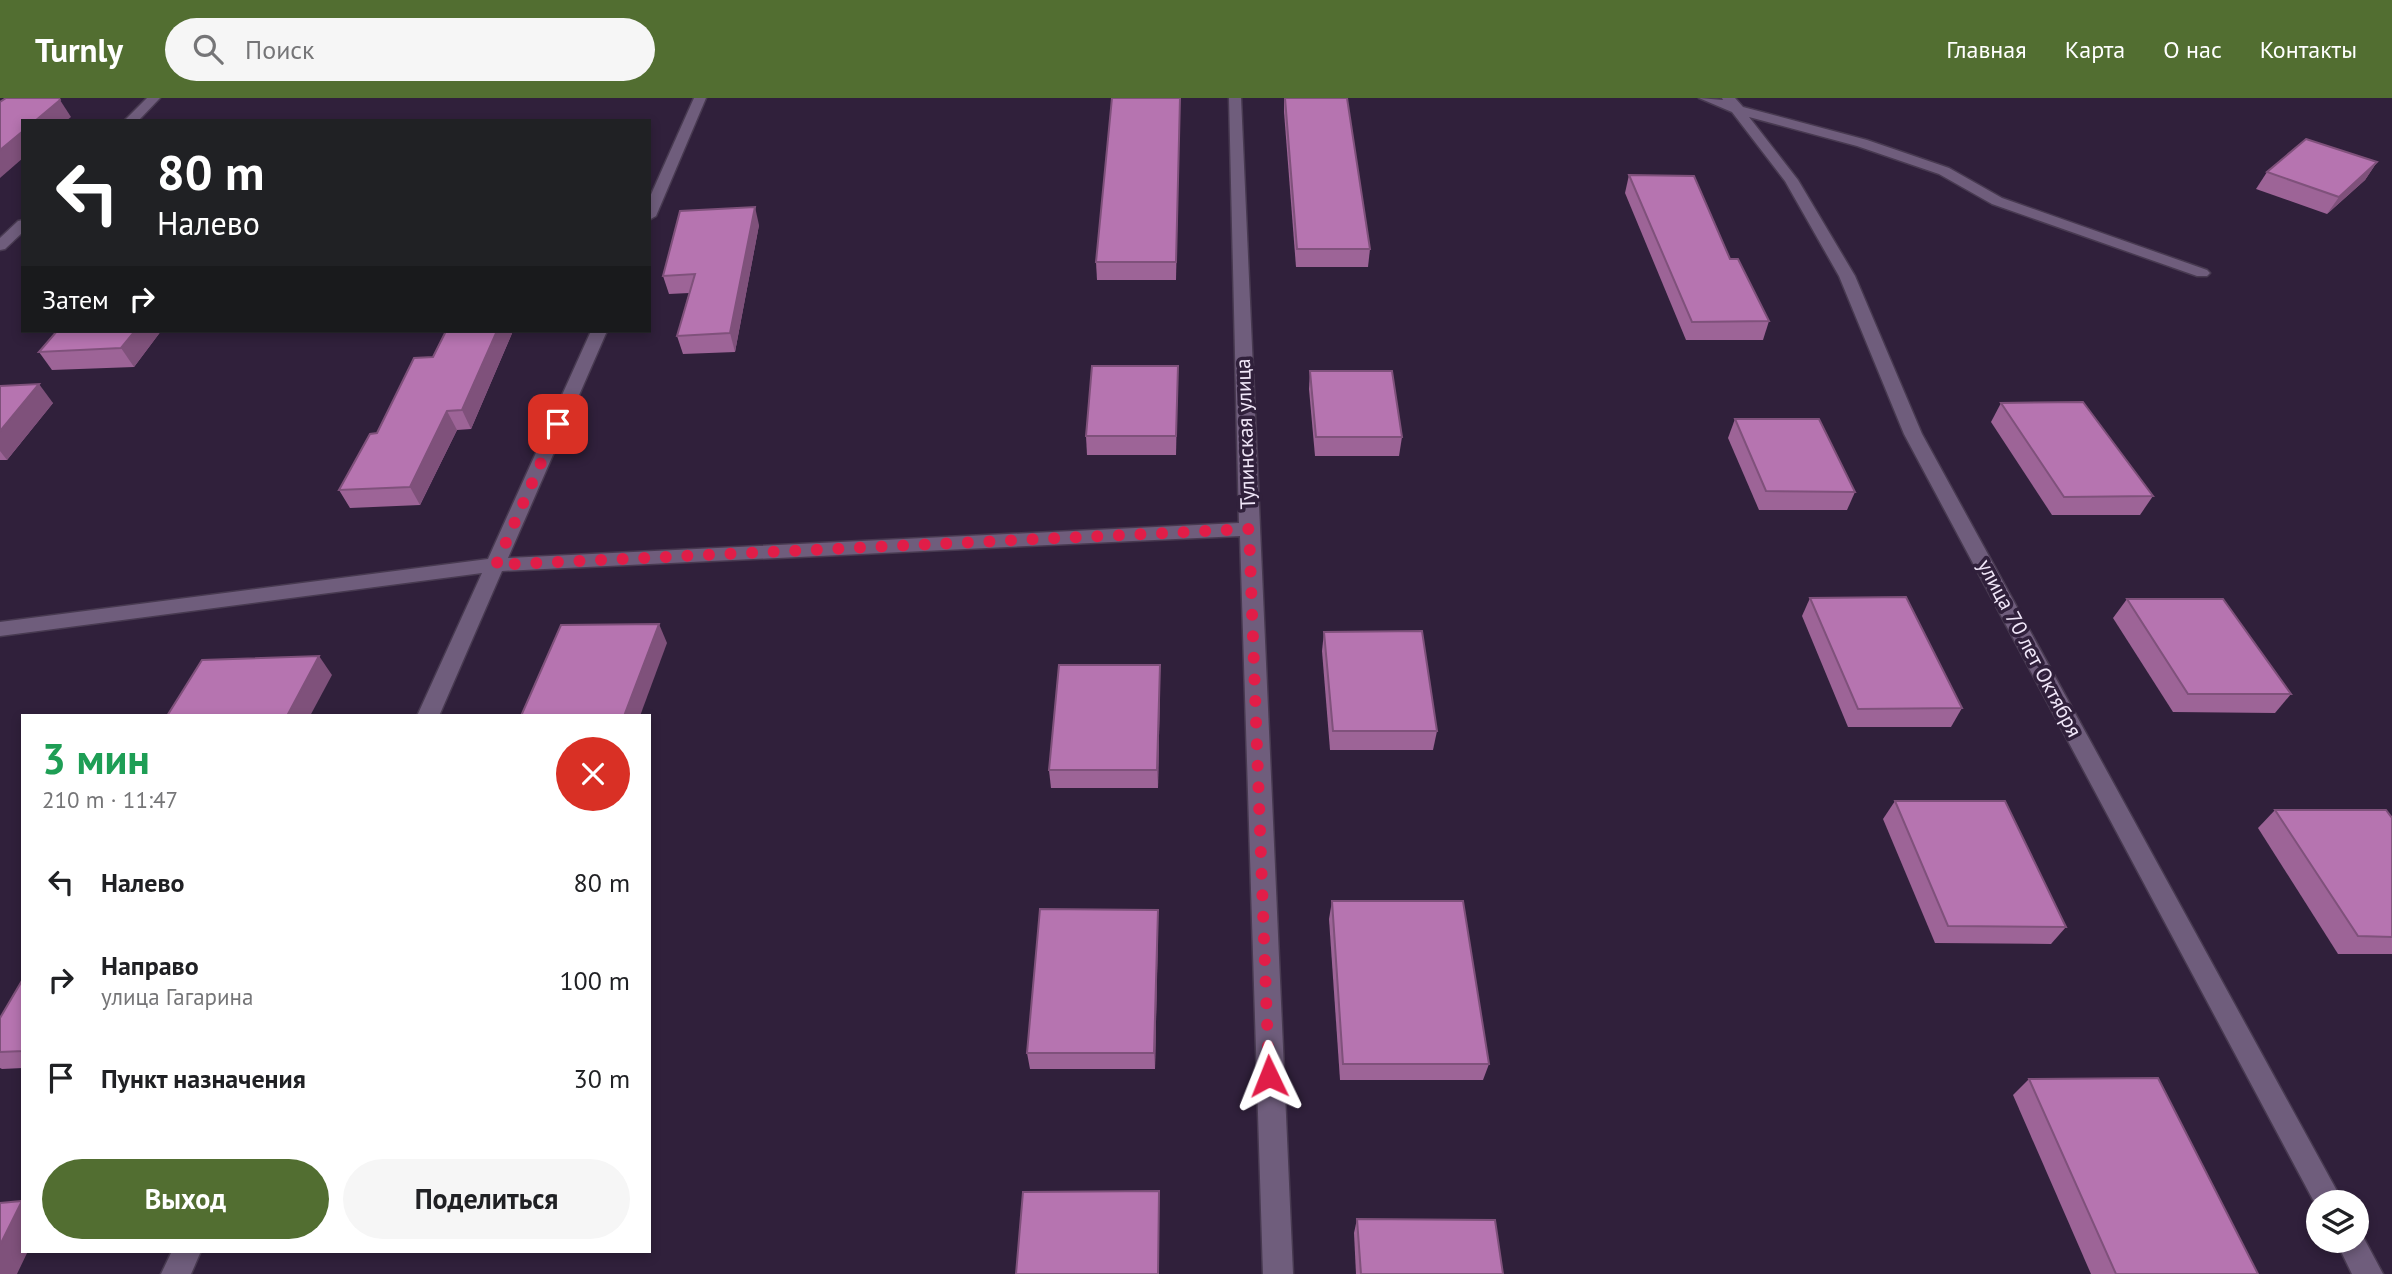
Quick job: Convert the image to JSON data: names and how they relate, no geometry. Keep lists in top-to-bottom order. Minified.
{"streets":{"street":["Тулинская улица","улица 70 лет Октября"]},"page":{"header":"Turnly","search":"Поиск","nav":["Главная","Карта","О нас","Контакты"],"turn":["80 m","Налево"],"then":"Затем","heading":["3 мин","210 m · 11:47"],"list":[{"name":"Налево","value":"80 m"},{"name":"Направо","note":"улица Гагарина","value":"100 m"},{"name":"Пункт назначения","value":"30 m"}],"buttons":["Выход","Поделиться"]}}
